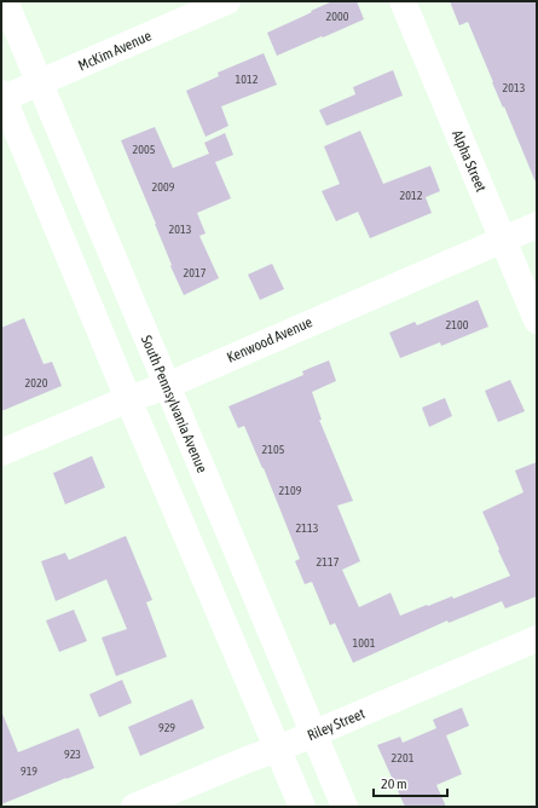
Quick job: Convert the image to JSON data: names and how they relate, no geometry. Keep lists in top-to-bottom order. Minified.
{"streets":{"main road":["McKim Avenue","Alpha Street","Kenwood Avenue","South Pennsylvania Avenue","Riley Street"]},"crossings":[["McKim Avenue","South Pennsylvania Avenue"],["Alpha Street","Kenwood Avenue"],["Kenwood Avenue","South Pennsylvania Avenue"],["South Pennsylvania Avenue","Riley Street"]],"house_numbers":["2000","1012","2013","2005","2009","2012","2013","2017","2100","2020","2105","2109","2113","2117","1001","929","923","2201","919"],"scale_bar":"20 m"}
